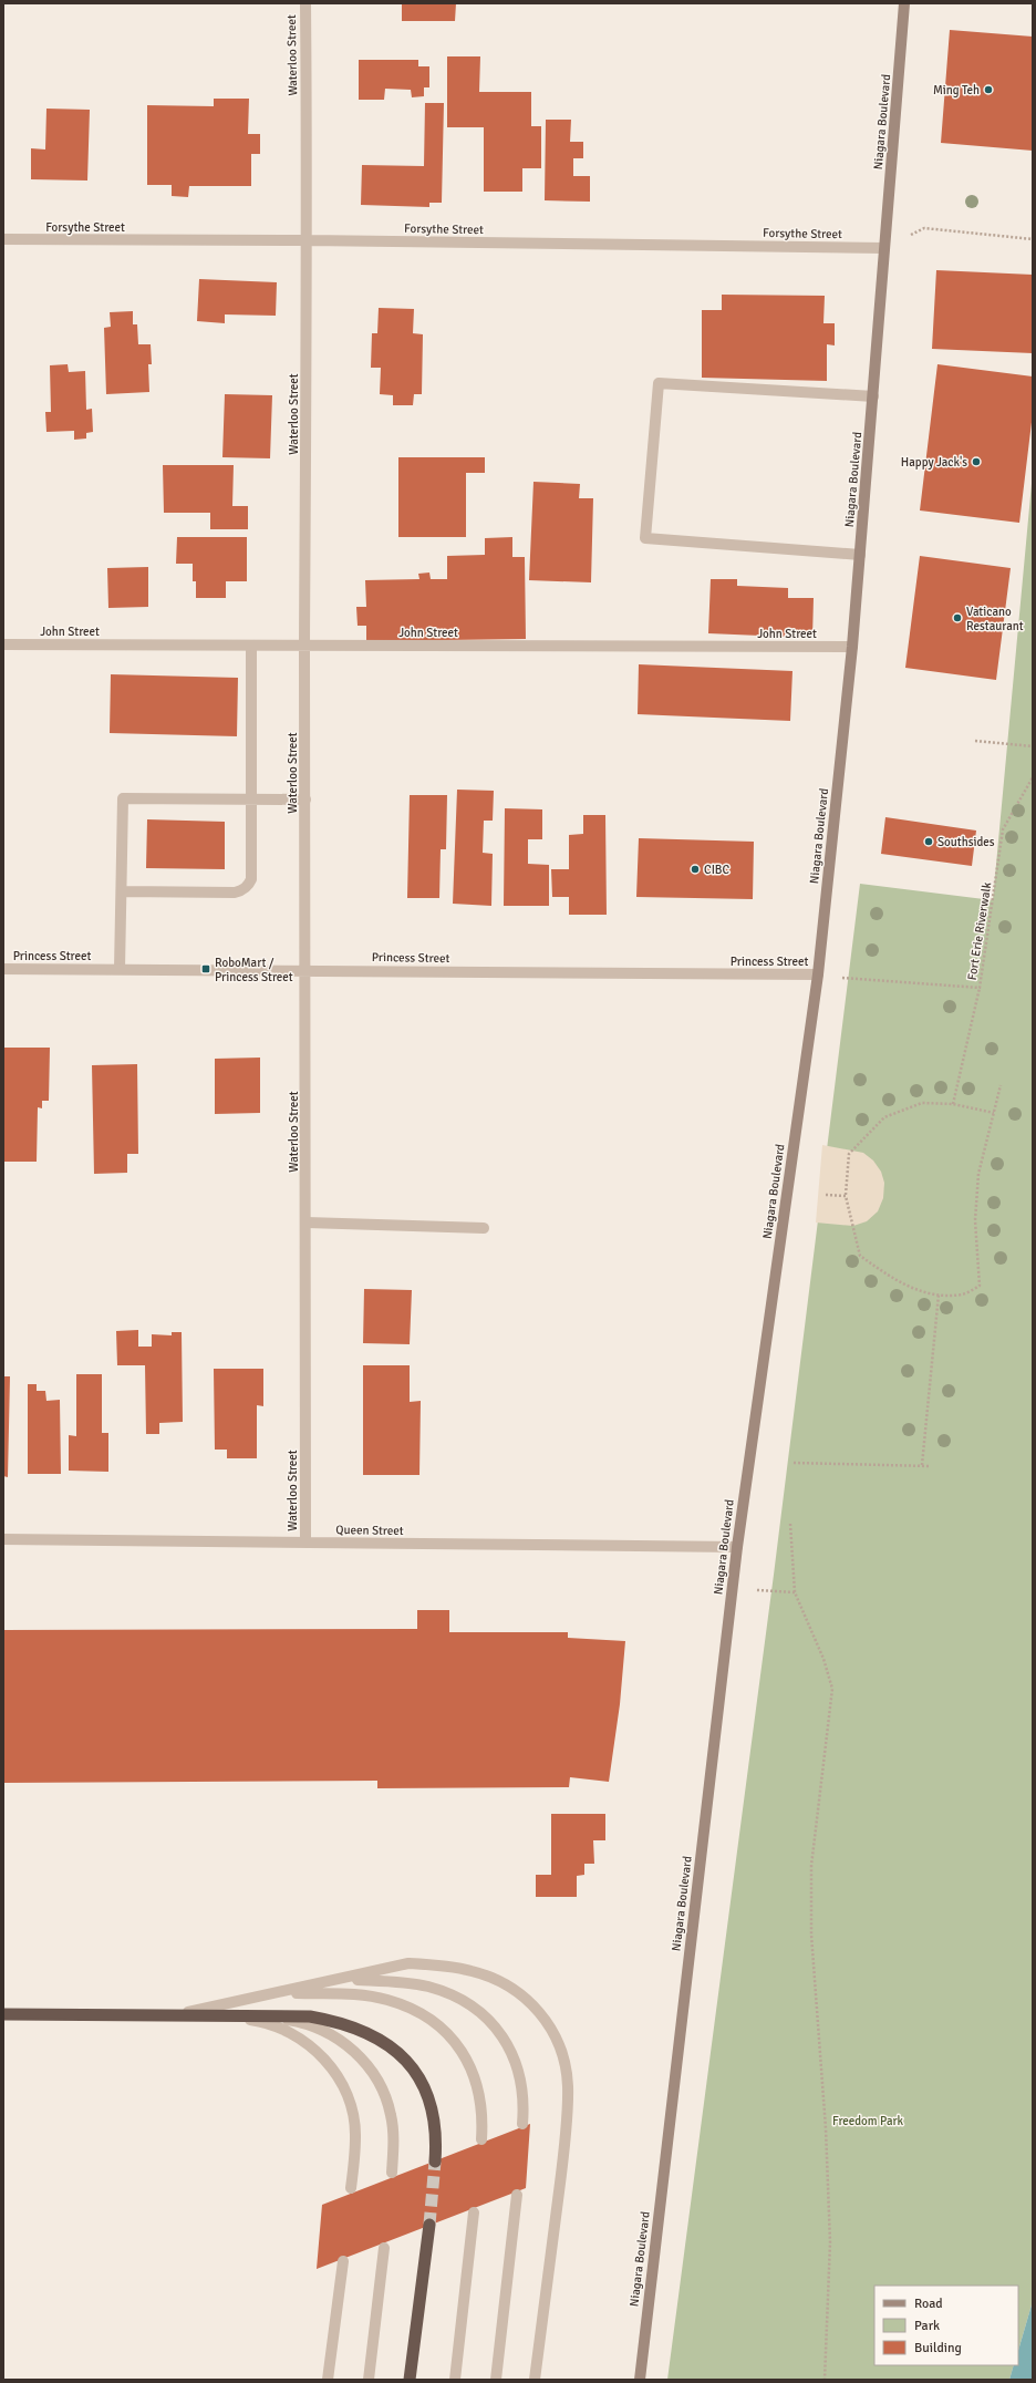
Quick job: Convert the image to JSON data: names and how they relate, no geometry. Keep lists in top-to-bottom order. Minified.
{"streets":{"main road":["Niagara Boulevard"],"street":["Waterloo Street","Forsythe Street","John Street","Princess Street","Queen Street"],"path":["Fort Erie Riverwalk"]},"crossings":[["Waterloo Street","Forsythe Street"],["Waterloo Street","John Street"],["Waterloo Street","Princess Street"],["Waterloo Street","Queen Street"],["Niagara Boulevard","Forsythe Street"],["Niagara Boulevard","John Street"],["Niagara Boulevard","Fort Erie Riverwalk"],["Niagara Boulevard","Princess Street"],["Niagara Boulevard","Queen Street"],["Fort Erie Riverwalk","Princess Street"]],"parks":["Freedom Park"],"places":{"other":["Ming Teh","Happy Jack's","Vaticano Restaurant","Southsides","CIBC"],"transit":["RoboMart / Princess Street"]},"legend":["Road","Park","Building"]}
